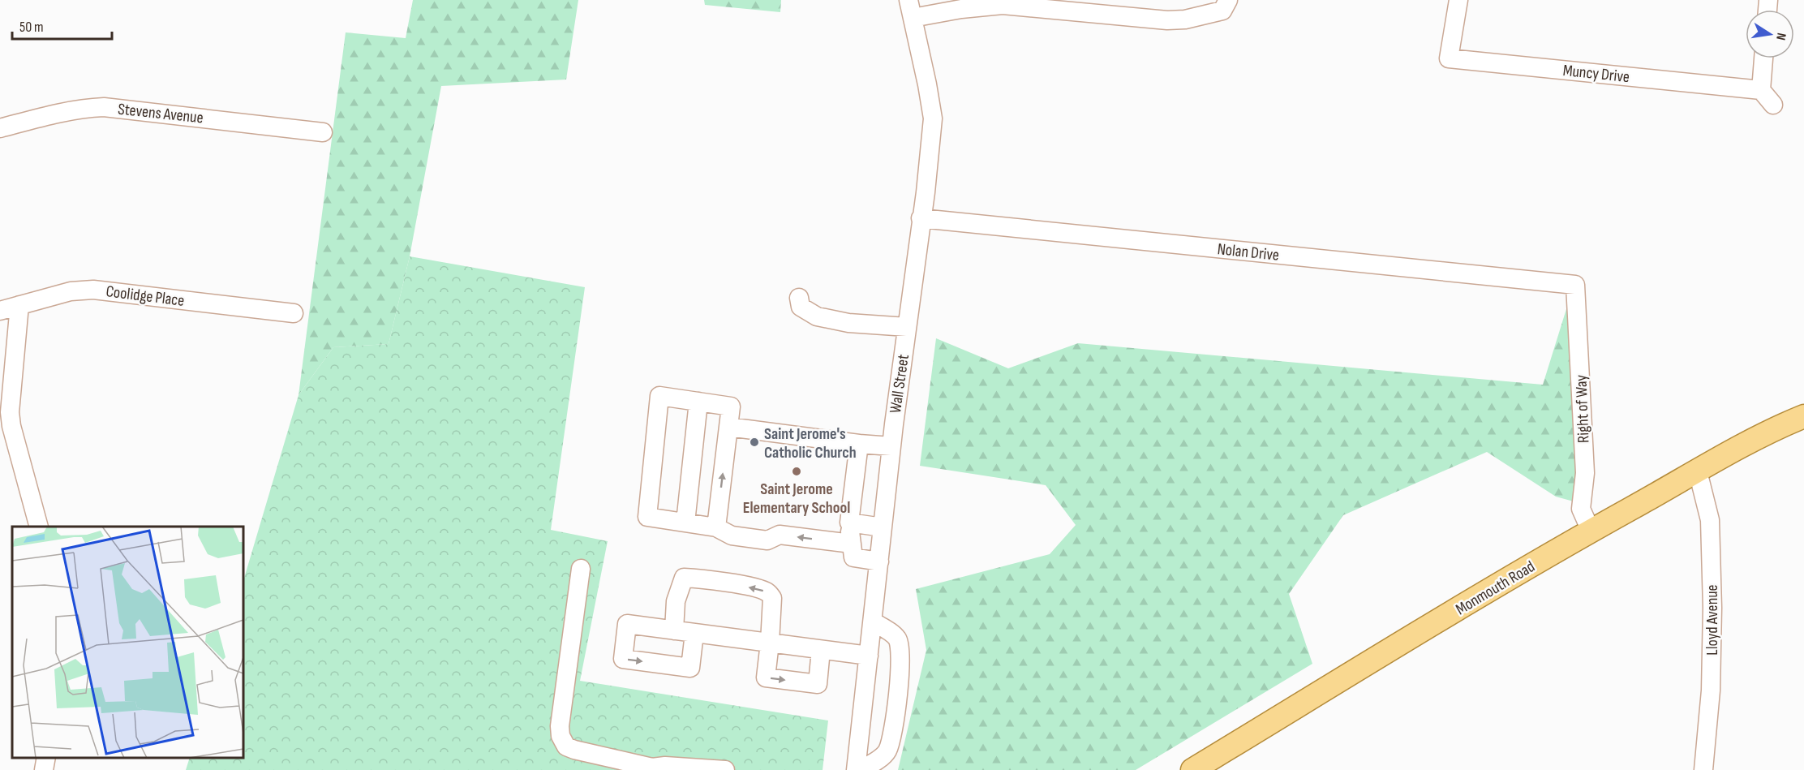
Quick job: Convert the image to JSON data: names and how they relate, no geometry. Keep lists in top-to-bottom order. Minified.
{"streets":{"main road":["Monmouth Road"],"street":["Muncy Drive","Stevens Avenue","Nolan Drive","Coolidge Place","Wall Street","Right of Way","Lloyd Avenue"]},"crossings":[["Nolan Drive","Wall Street"],["Nolan Drive","Right of Way"],["Right of Way","Monmouth Road"],["Monmouth Road","Lloyd Avenue"]],"places":["Saint Jerome's Catholic Church","Saint Jerome Elementary School"],"scale_bar":"50 m","north":"right"}
